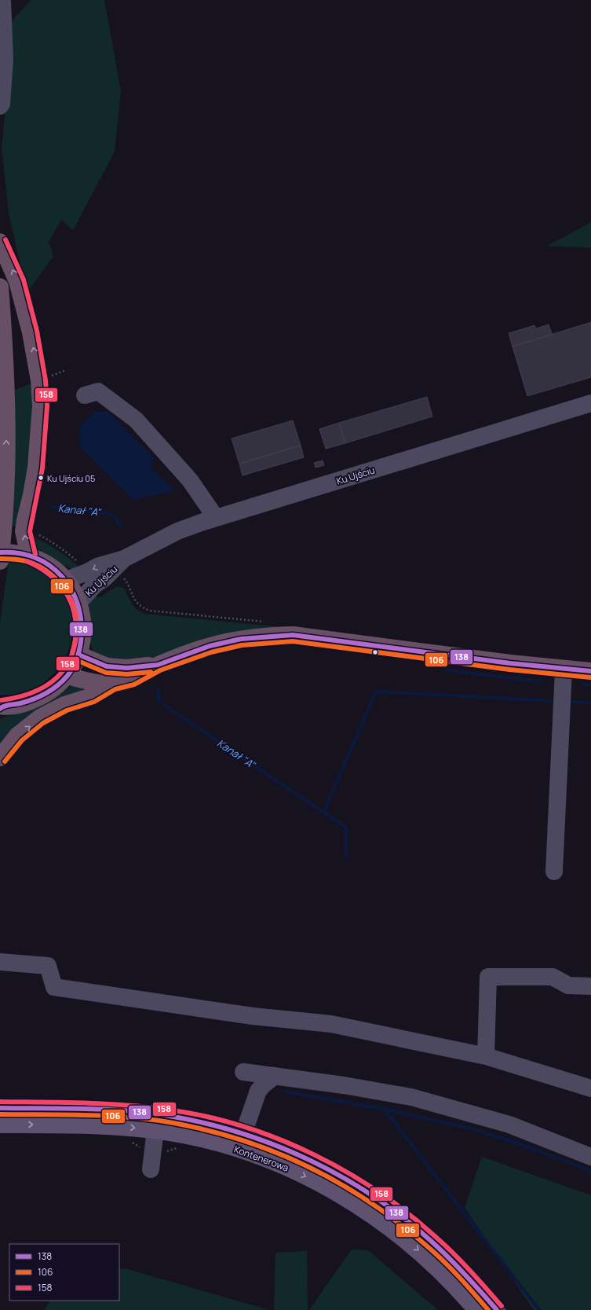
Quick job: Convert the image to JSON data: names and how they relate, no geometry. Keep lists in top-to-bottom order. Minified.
{"streets":{"main road":["Kontenerowa"],"street":["Ku Ujściu"]},"water":["Kanał \"A\""],"places":["Ku Ujściu 05"],"lines":["transit line 158","transit line 138","transit line 106"],"legend":["138","106","158"]}
